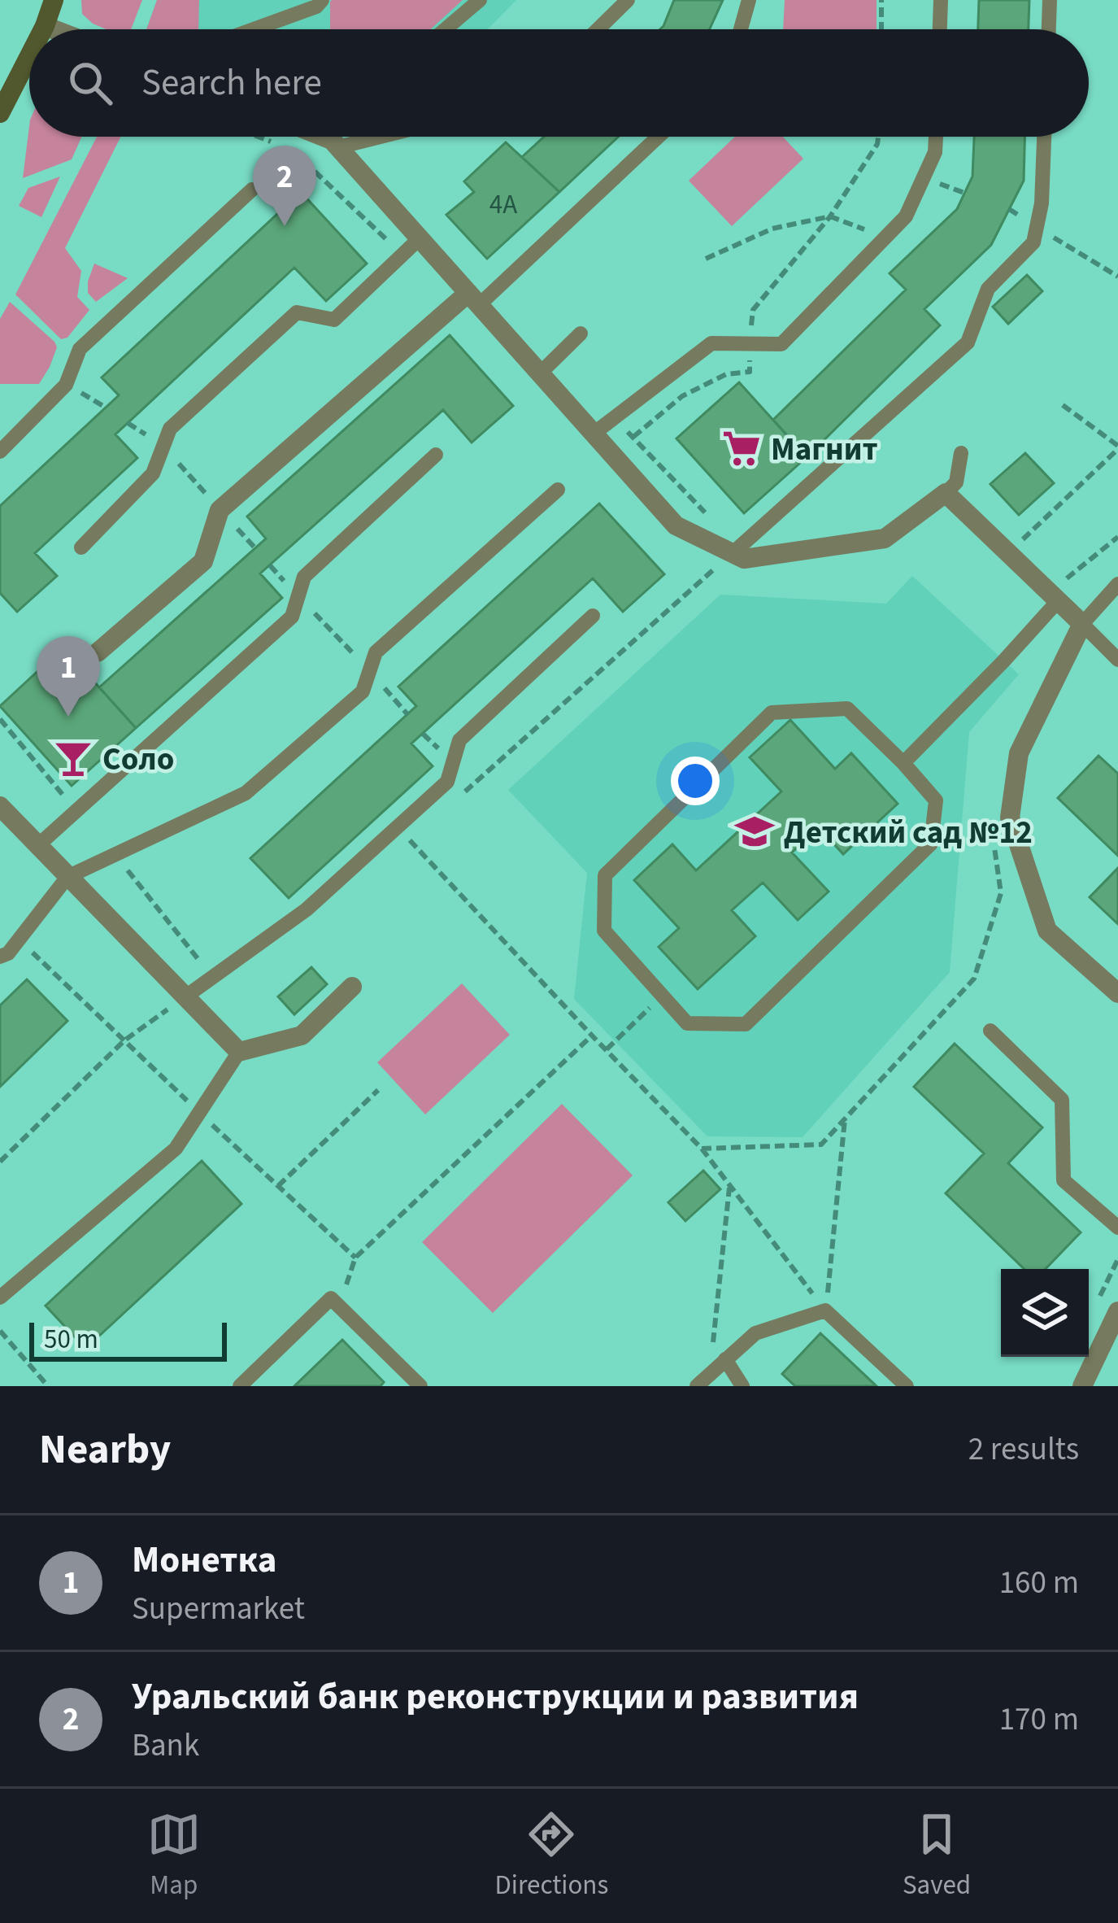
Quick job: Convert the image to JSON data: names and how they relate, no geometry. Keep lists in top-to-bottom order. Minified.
{"places":{"supermarket":["Магнит"],"bar":["Соло"],"school or university":["Детский сад №12"]},"house_numbers":["4А"],"scale_bar":"50 m","page":{"search":"Search here","pins":["2","1"],"scale":"50 m","heading":["Nearby","2 results"],"list":[{"mark":"1","name":"Монетка","note":"Supermarket","value":"160 m"},{"mark":"2","name":"Уральский банк реконструкции и развития","note":"Bank","value":"170 m"}],"nav":["Map","Directions","Saved"]}}
